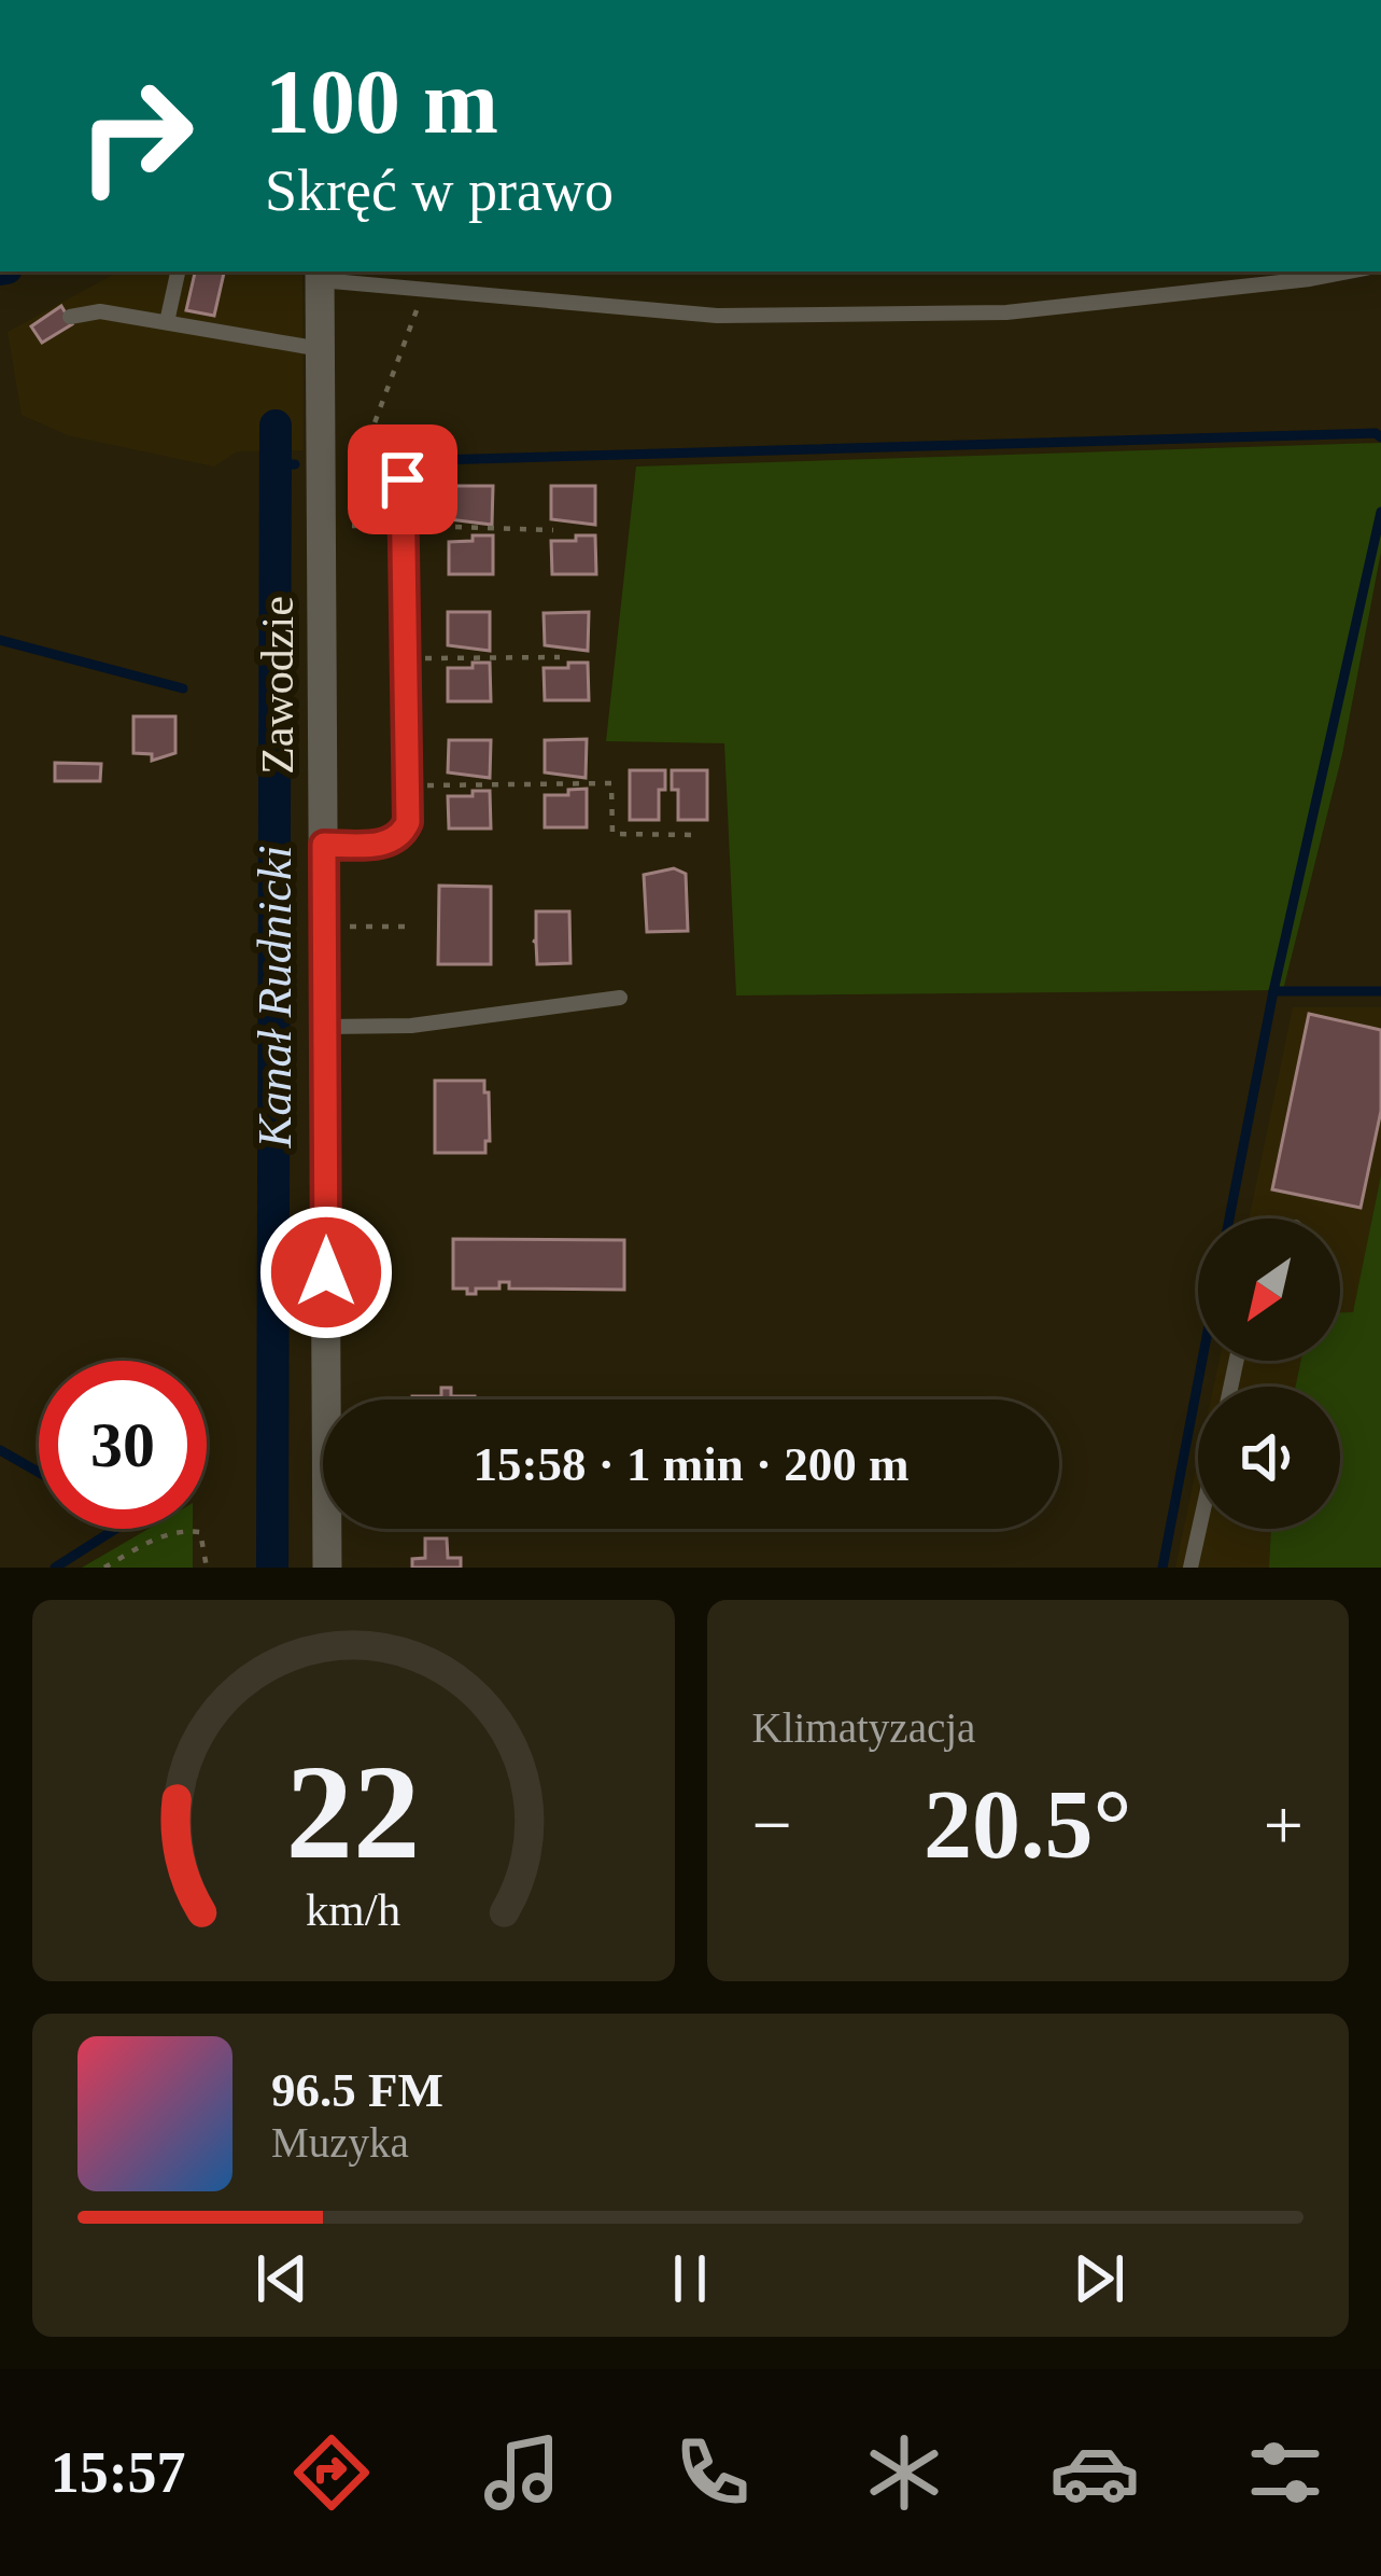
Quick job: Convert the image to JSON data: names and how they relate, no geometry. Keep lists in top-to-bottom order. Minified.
{"streets":{"street":["Zawodzie"]},"water":["Kanał Rudnicki"],"north":"bottom left","page":{"turn":["100 m","Skręć w prawo"],"limit":"30","trip":"15:58 · 1 min · 200 m","tile":"Klimatyzacja","heat":["−","20.5°","+"],"song":["96.5 FM","Muzyka"],"tabs":"15:57","gauge":["22","km/h"]}}
